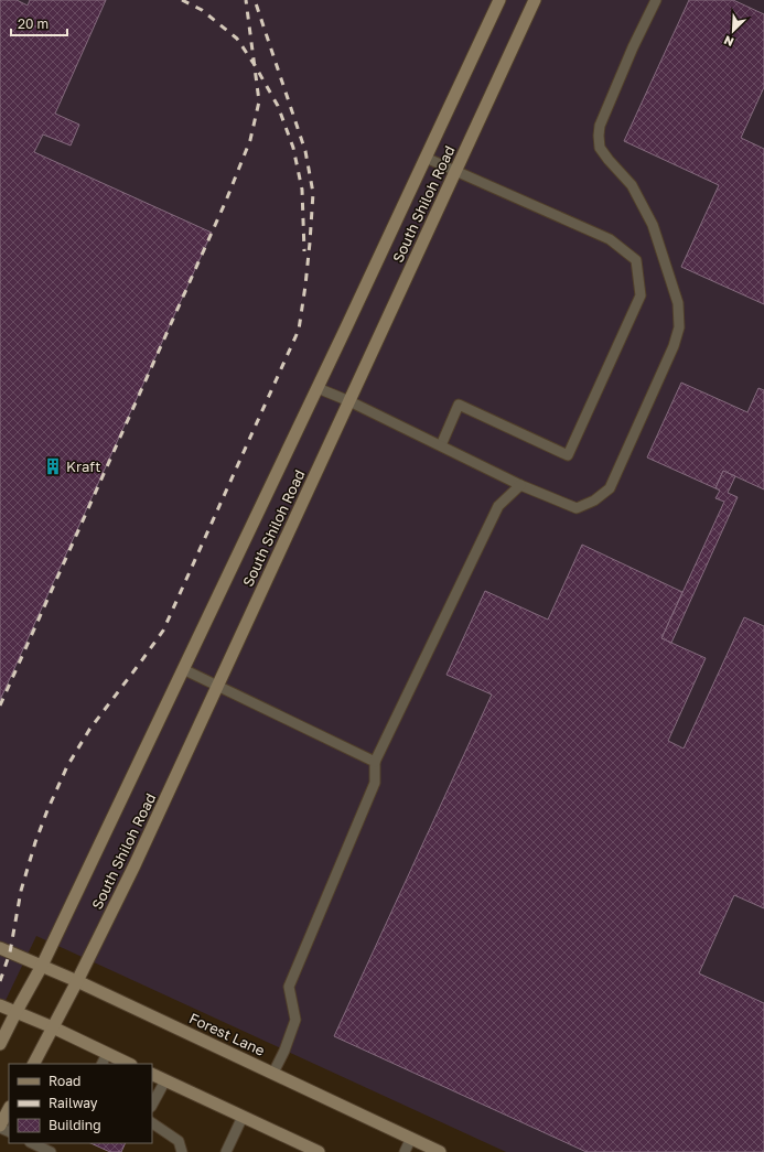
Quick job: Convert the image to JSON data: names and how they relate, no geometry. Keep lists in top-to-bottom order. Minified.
{"streets":{"main road":["South Shiloh Road","Forest Lane"]},"crossings":[["South Shiloh Road","Forest Lane"]],"places":{"building":["Kraft"]},"legend":["Road","Railway","Building"],"scale_bar":"20 m","north":"bottom left"}
